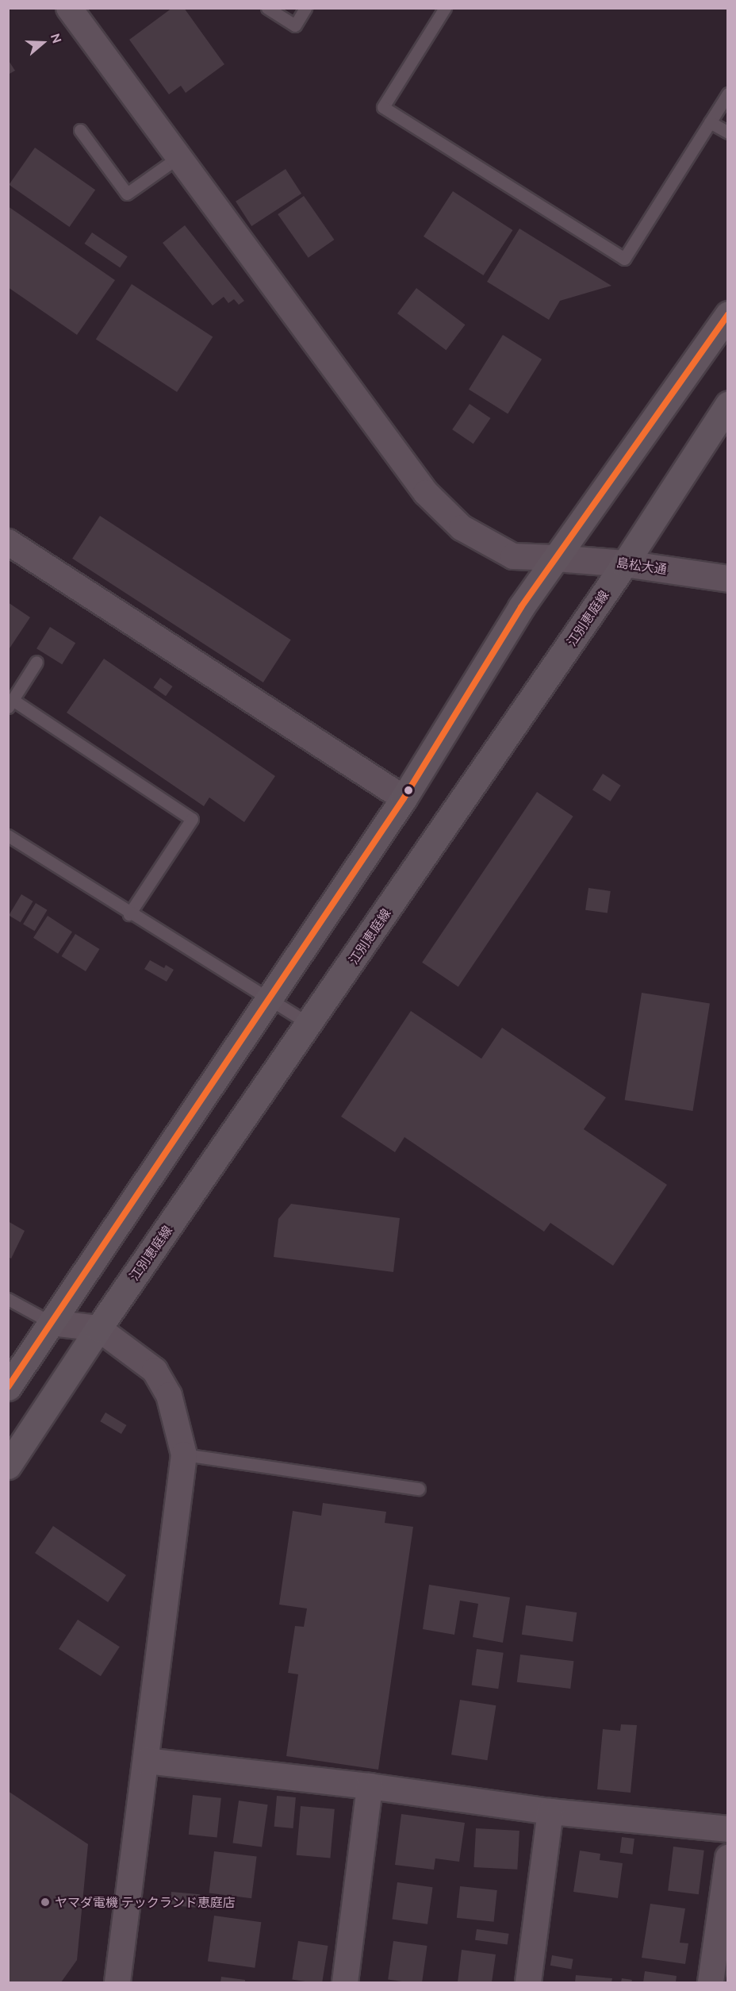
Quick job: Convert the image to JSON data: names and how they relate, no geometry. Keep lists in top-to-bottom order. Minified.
{"streets":{"main road":["江別恵庭線"],"street":["島松大通"]},"crossings":[["島松大通","江別恵庭線"]],"places":["ヤマダ電機 テックランド恵庭店"],"north":"right"}
